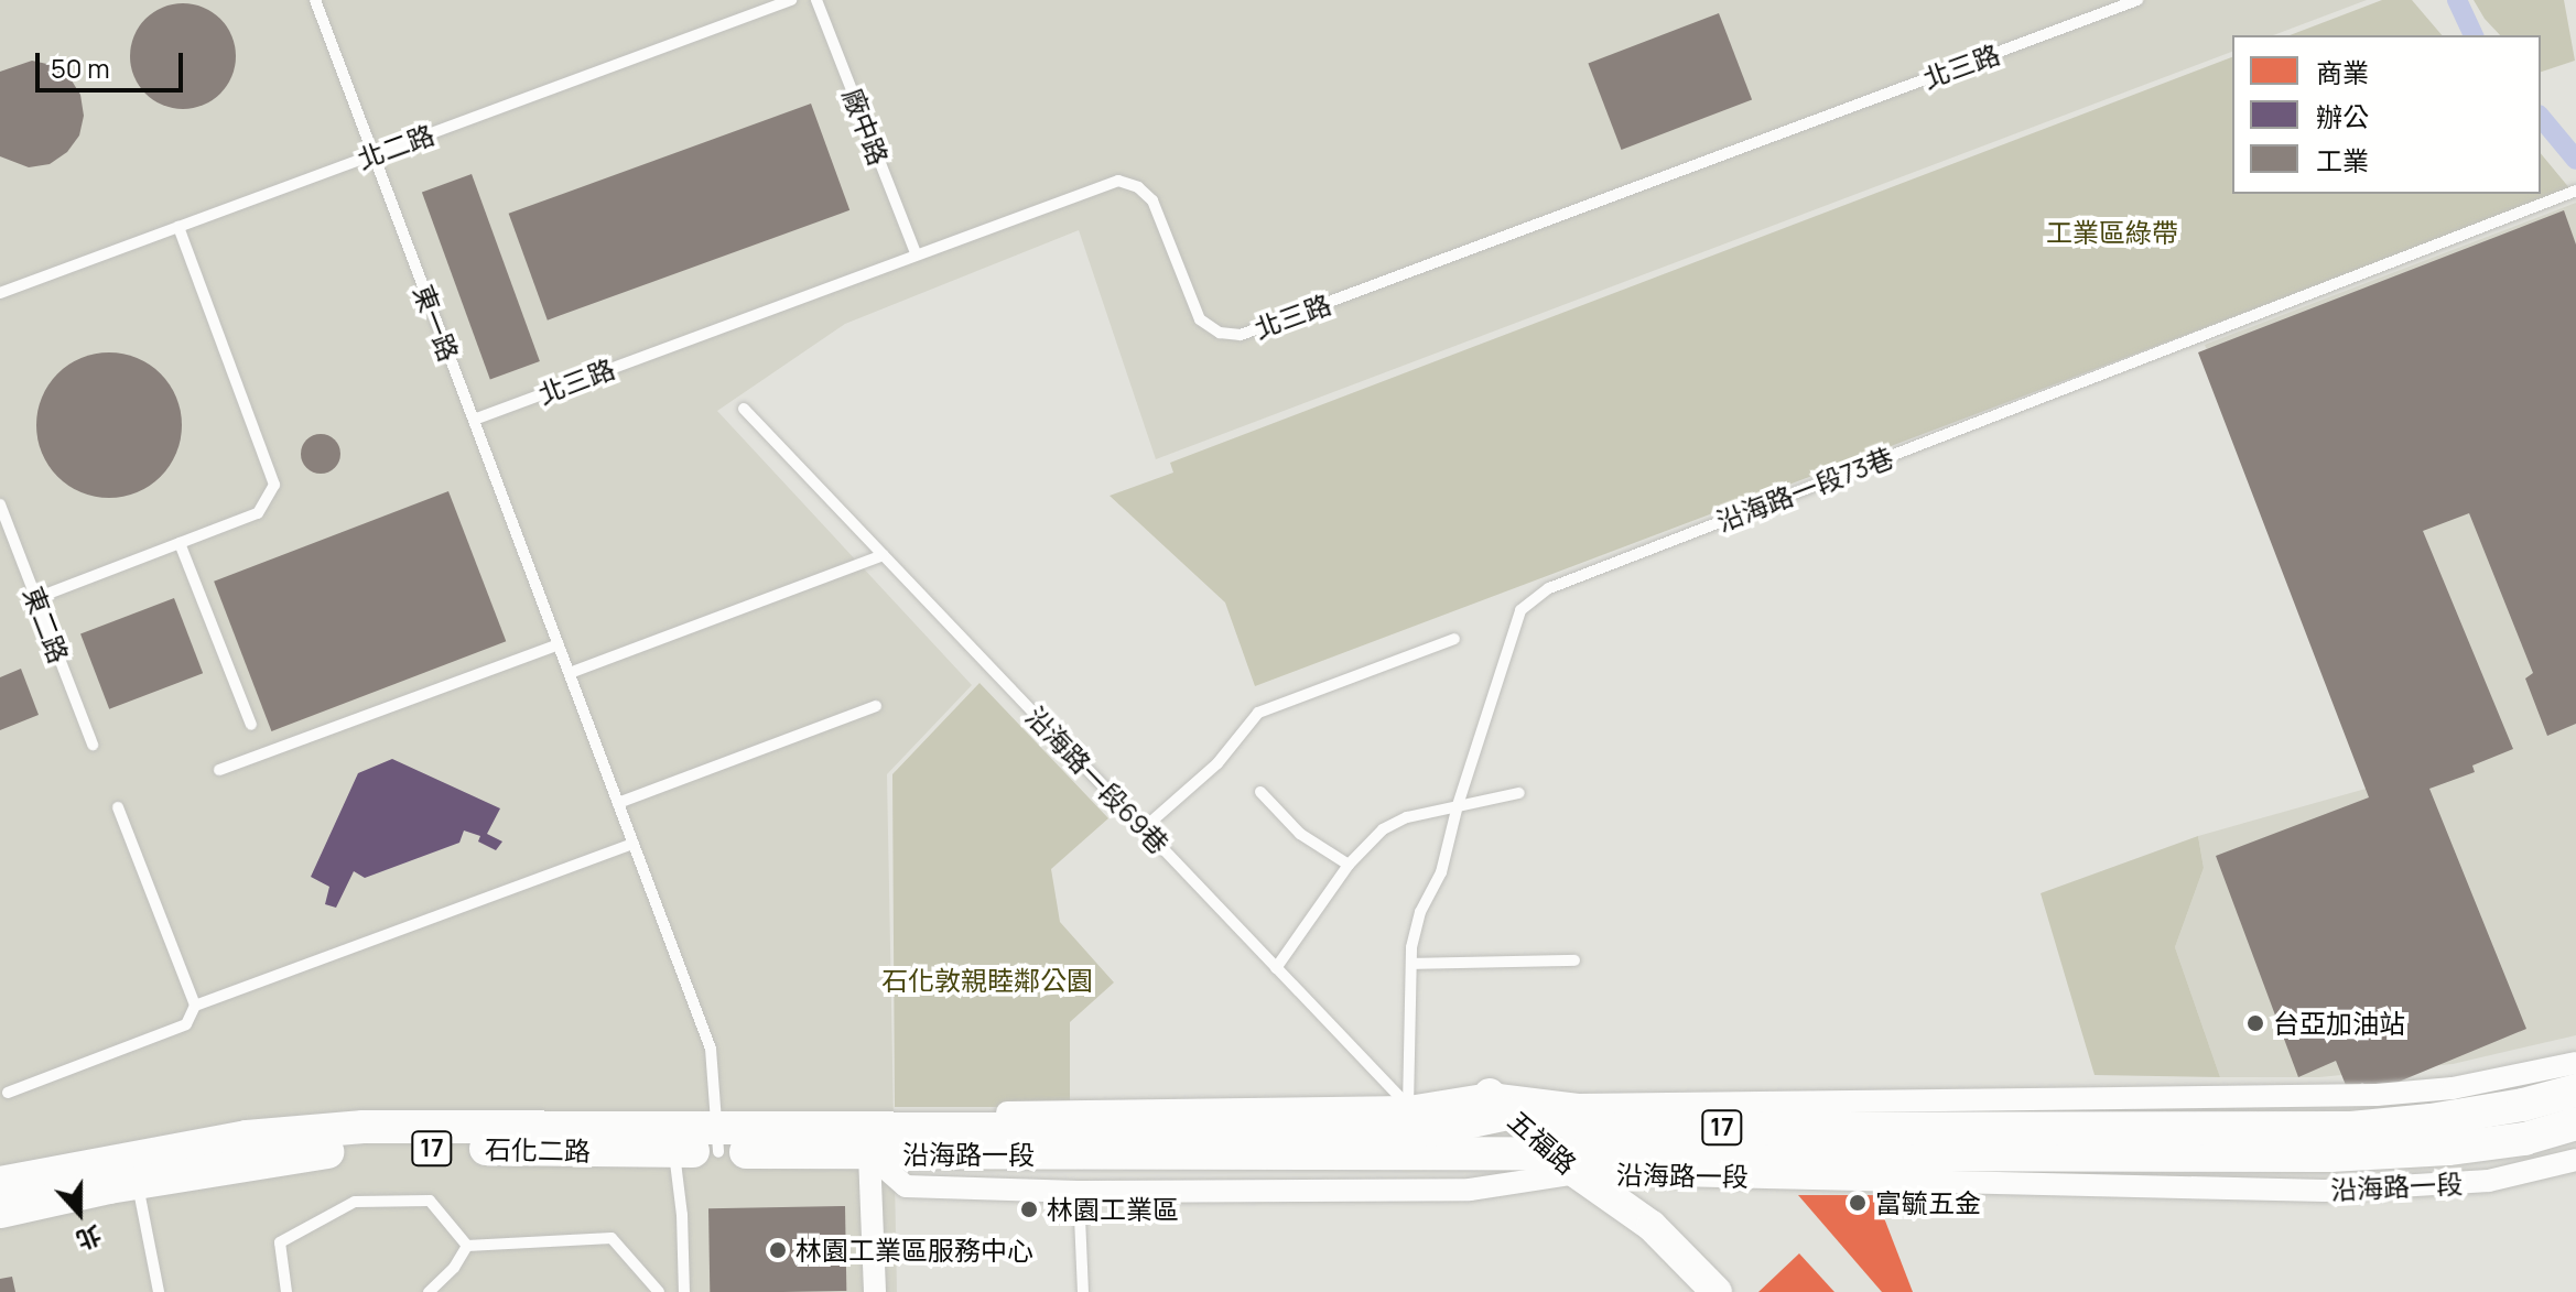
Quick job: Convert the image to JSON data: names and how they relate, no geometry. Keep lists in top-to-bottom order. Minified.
{"streets":{"main road":["17","石化二路","沿海路一段"],"street":["五福路"],"lane":["北三路","廠中路","北二路","東一路","沿海路一段73巷","東二路","沿海路一段69巷"]},"crossings":[["北三路","廠中路"],["北三路","東一路"],["北二路","東一路"],["東一路","石化二路"],["沿海路一段73巷","沿海路一段69巷"],["沿海路一段73巷","沿海路一段"],["沿海路一段69巷","沿海路一段"],["五福路","沿海路一段"],["石化二路","沿海路一段"]],"parks":["工業區綠帶","石化敦親睦鄰公園"],"places":["台亞加油站","富毓五金","林園工業區","林園工業區服務中心"],"legend":["商業","辦公","工業"],"scale_bar":"50 m","north":"bottom"}
